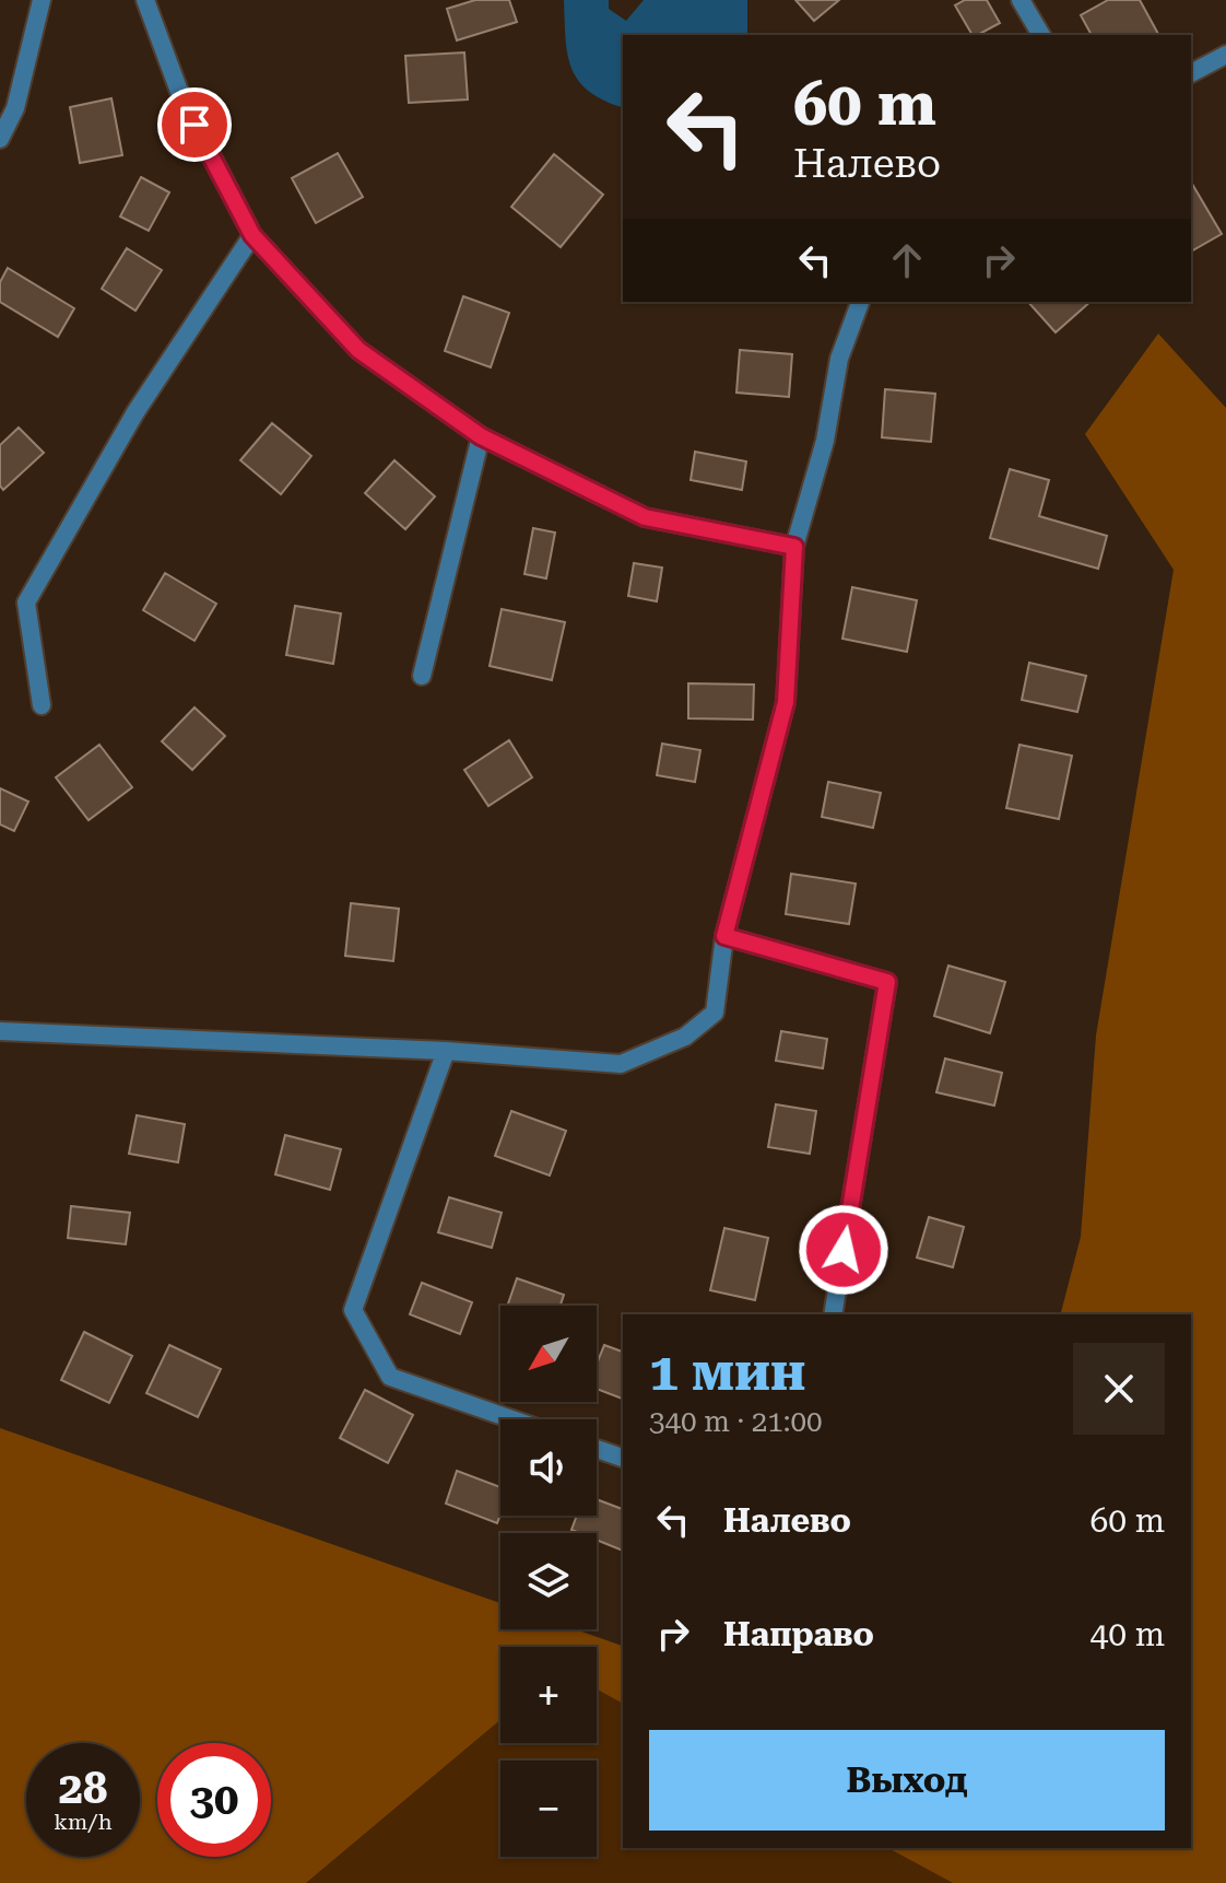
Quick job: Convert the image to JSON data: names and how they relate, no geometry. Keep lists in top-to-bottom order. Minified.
{"north":"bottom left","page":{"turn":["60 m","Налево"],"map_buttons":["+","−"],"heading":["1 мин","340 m · 21:00"],"list":[{"name":"Налево","value":"60 m"},{"name":"Направо","value":"40 m"}],"buttons":"Выход","speed":"28 km/h","limit":"30"}}
